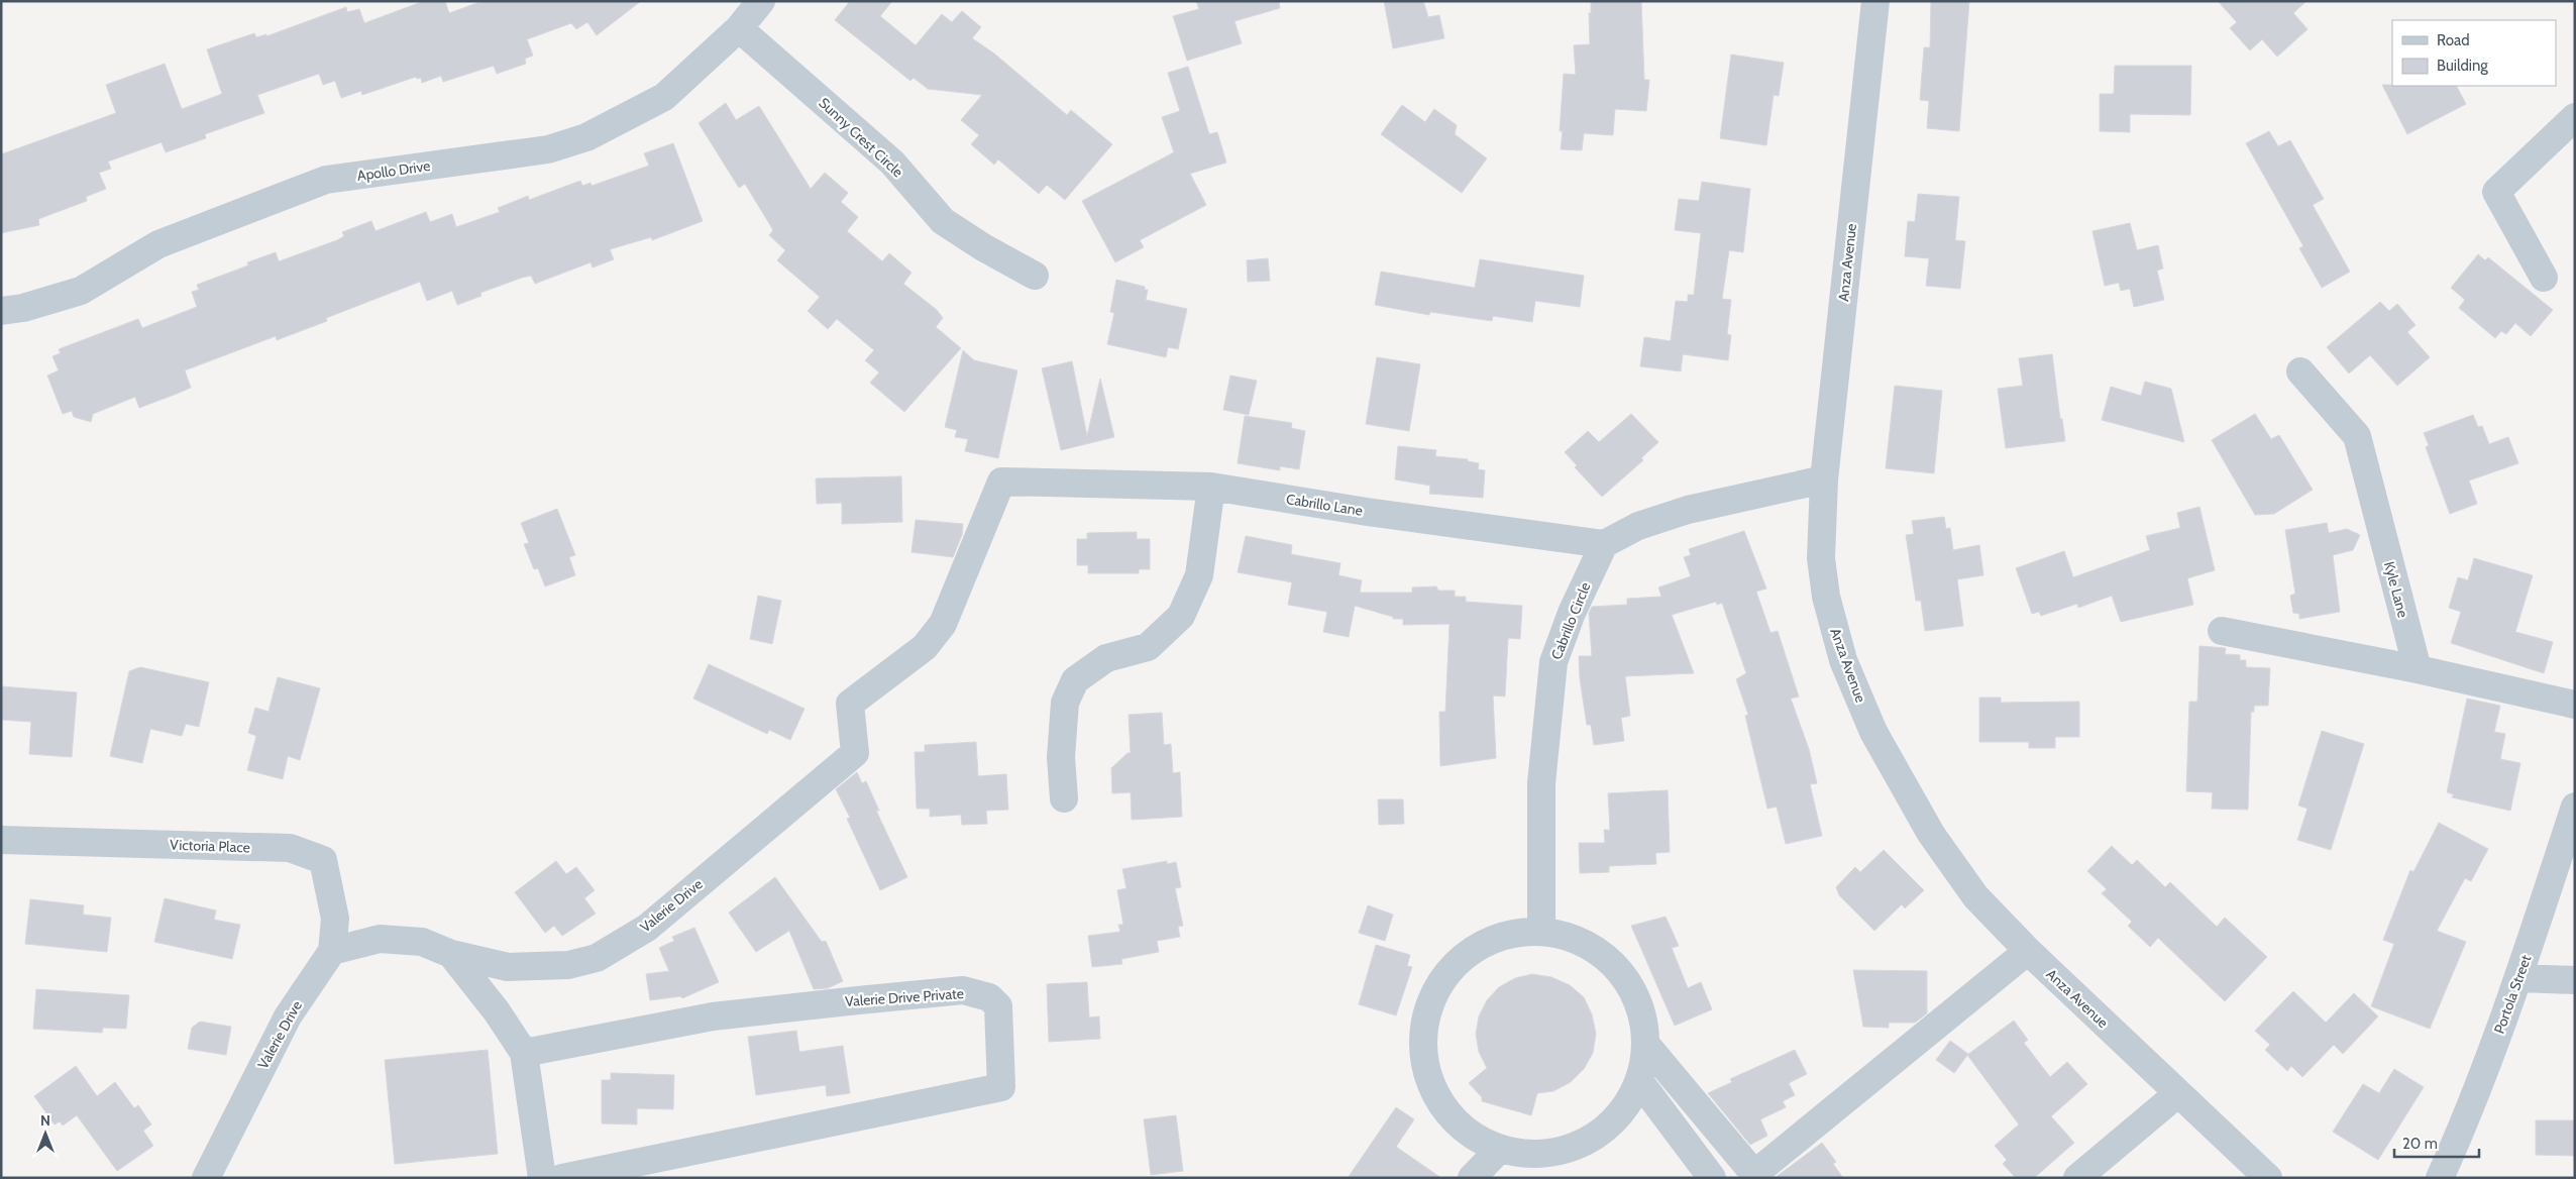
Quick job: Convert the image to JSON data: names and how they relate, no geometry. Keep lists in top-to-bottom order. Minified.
{"streets":{"street":["Sunny Crest Circle","Apollo Drive","Anza Avenue","Cabrillo Lane","Kyle Lane","Cabrillo Circle","Victoria Place","Valerie Drive","Portola Street","Valerie Drive Private"]},"crossings":[["Sunny Crest Circle","Apollo Drive"],["Cabrillo Lane","Cabrillo Circle"],["Cabrillo Lane","Valerie Drive"],["Victoria Place","Valerie Drive"],["Valerie Drive","Valerie Drive Private"]],"legend":["Road","Building"],"scale_bar":"20 m","north":"top"}
